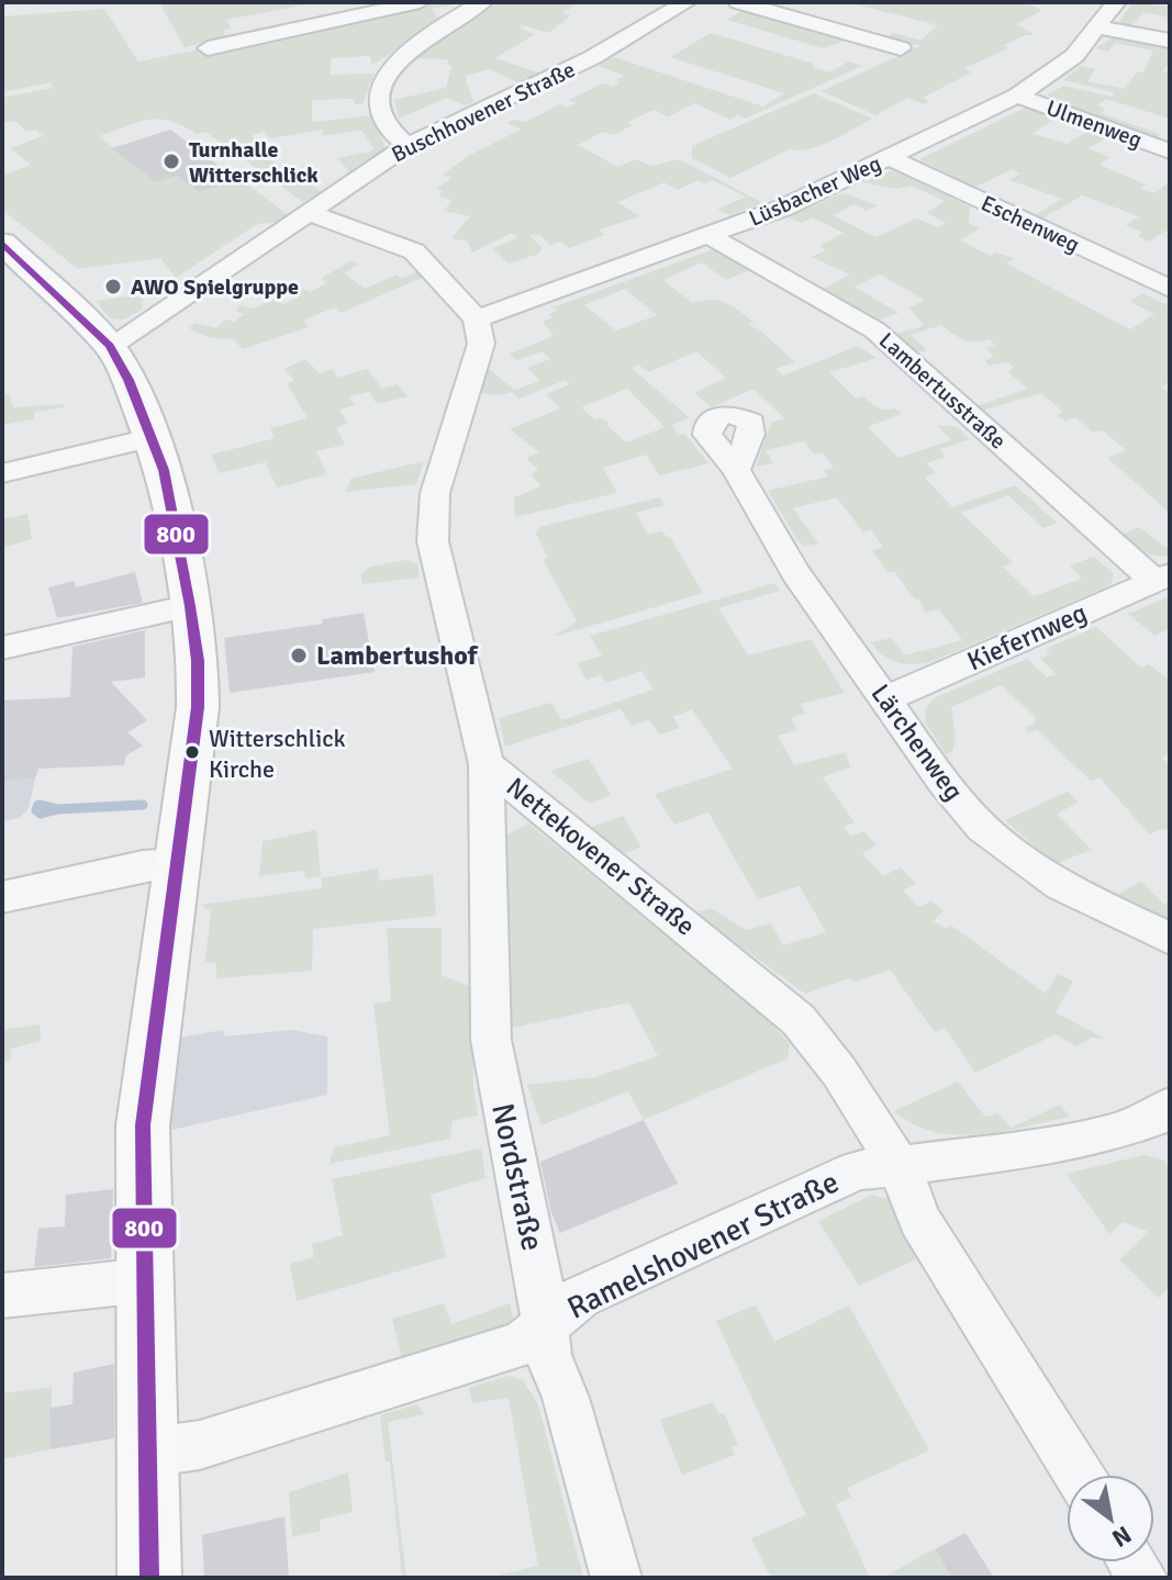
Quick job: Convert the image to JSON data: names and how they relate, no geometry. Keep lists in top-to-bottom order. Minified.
{"streets":{"street":["Buschhovener Straße","Ulmenweg","Lüsbacher Weg","Eschenweg","Lambertusstraße","Kiefernweg","Lärchenweg","Nettekovener Straße","Nordstraße","Ramelshovener Straße"]},"crossings":[["Ulmenweg","Lüsbacher Weg"],["Lüsbacher Weg","Eschenweg"],["Lüsbacher Weg","Lambertusstraße"],["Lüsbacher Weg","Nettekovener Straße"],["Lambertusstraße","Kiefernweg"],["Kiefernweg","Lärchenweg"],["Nettekovener Straße","Nordstraße"],["Nettekovener Straße","Ramelshovener Straße"],["Nordstraße","Ramelshovener Straße"]],"places":["Turnhalle Witterschlick","AWO Spielgruppe","Lambertushof","Witterschlick Kirche"],"lines":["transit line 800"],"north":"bottom right"}
